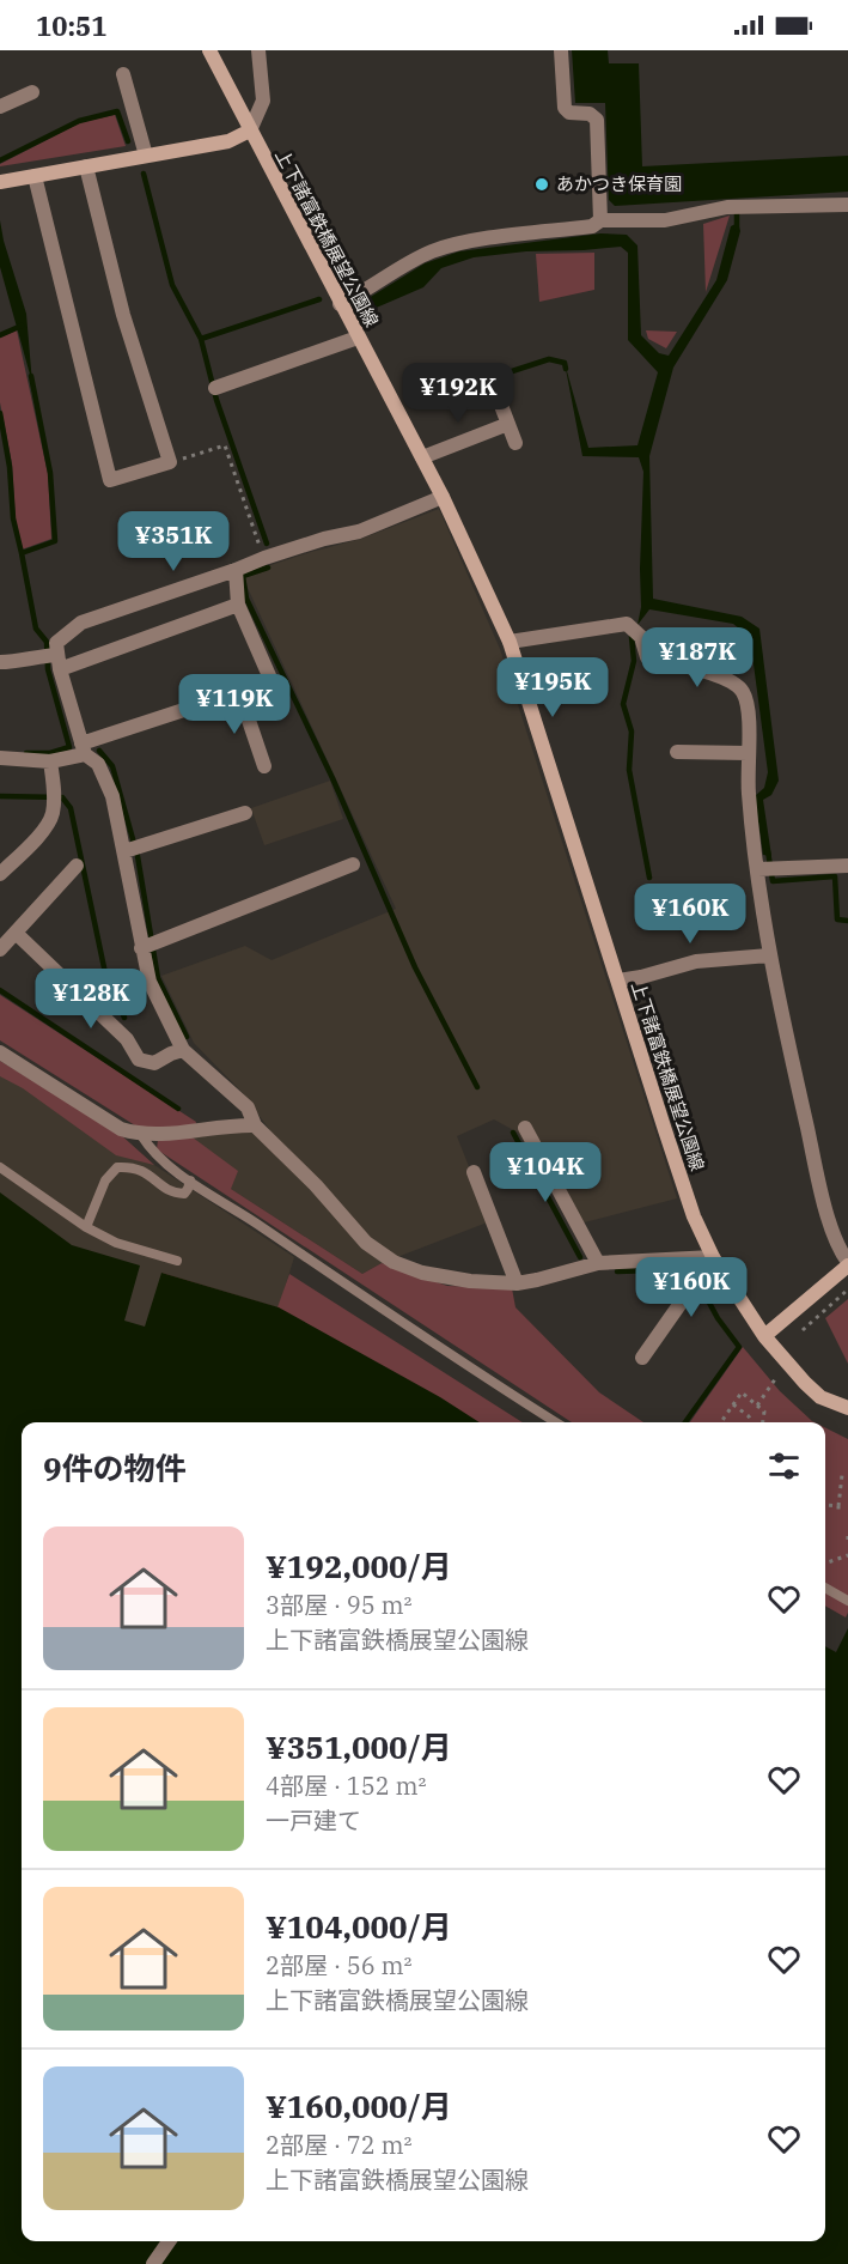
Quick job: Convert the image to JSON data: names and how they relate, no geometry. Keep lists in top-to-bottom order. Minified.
{"streets":{"street":["上下諸富鉄橋展望公園線"]},"places":["あかつき保育園"],"page":{"status":"10:51","price":["¥192K","¥351K","¥187K","¥195K","¥119K","¥160K","¥128K","¥104K","¥160K"],"heading":"9件の物件","list":[{"name":"¥192,000/月","note":"3部屋 · 95 m² · 上下諸富鉄橋展望公園線"},{"name":"¥351,000/月","note":"4部屋 · 152 m² · 一戸建て"},{"name":"¥104,000/月","note":"2部屋 · 56 m² · 上下諸富鉄橋展望公園線"},{"name":"¥160,000/月","note":"2部屋 · 72 m² · 上下諸富鉄橋展望公園線"}]}}
